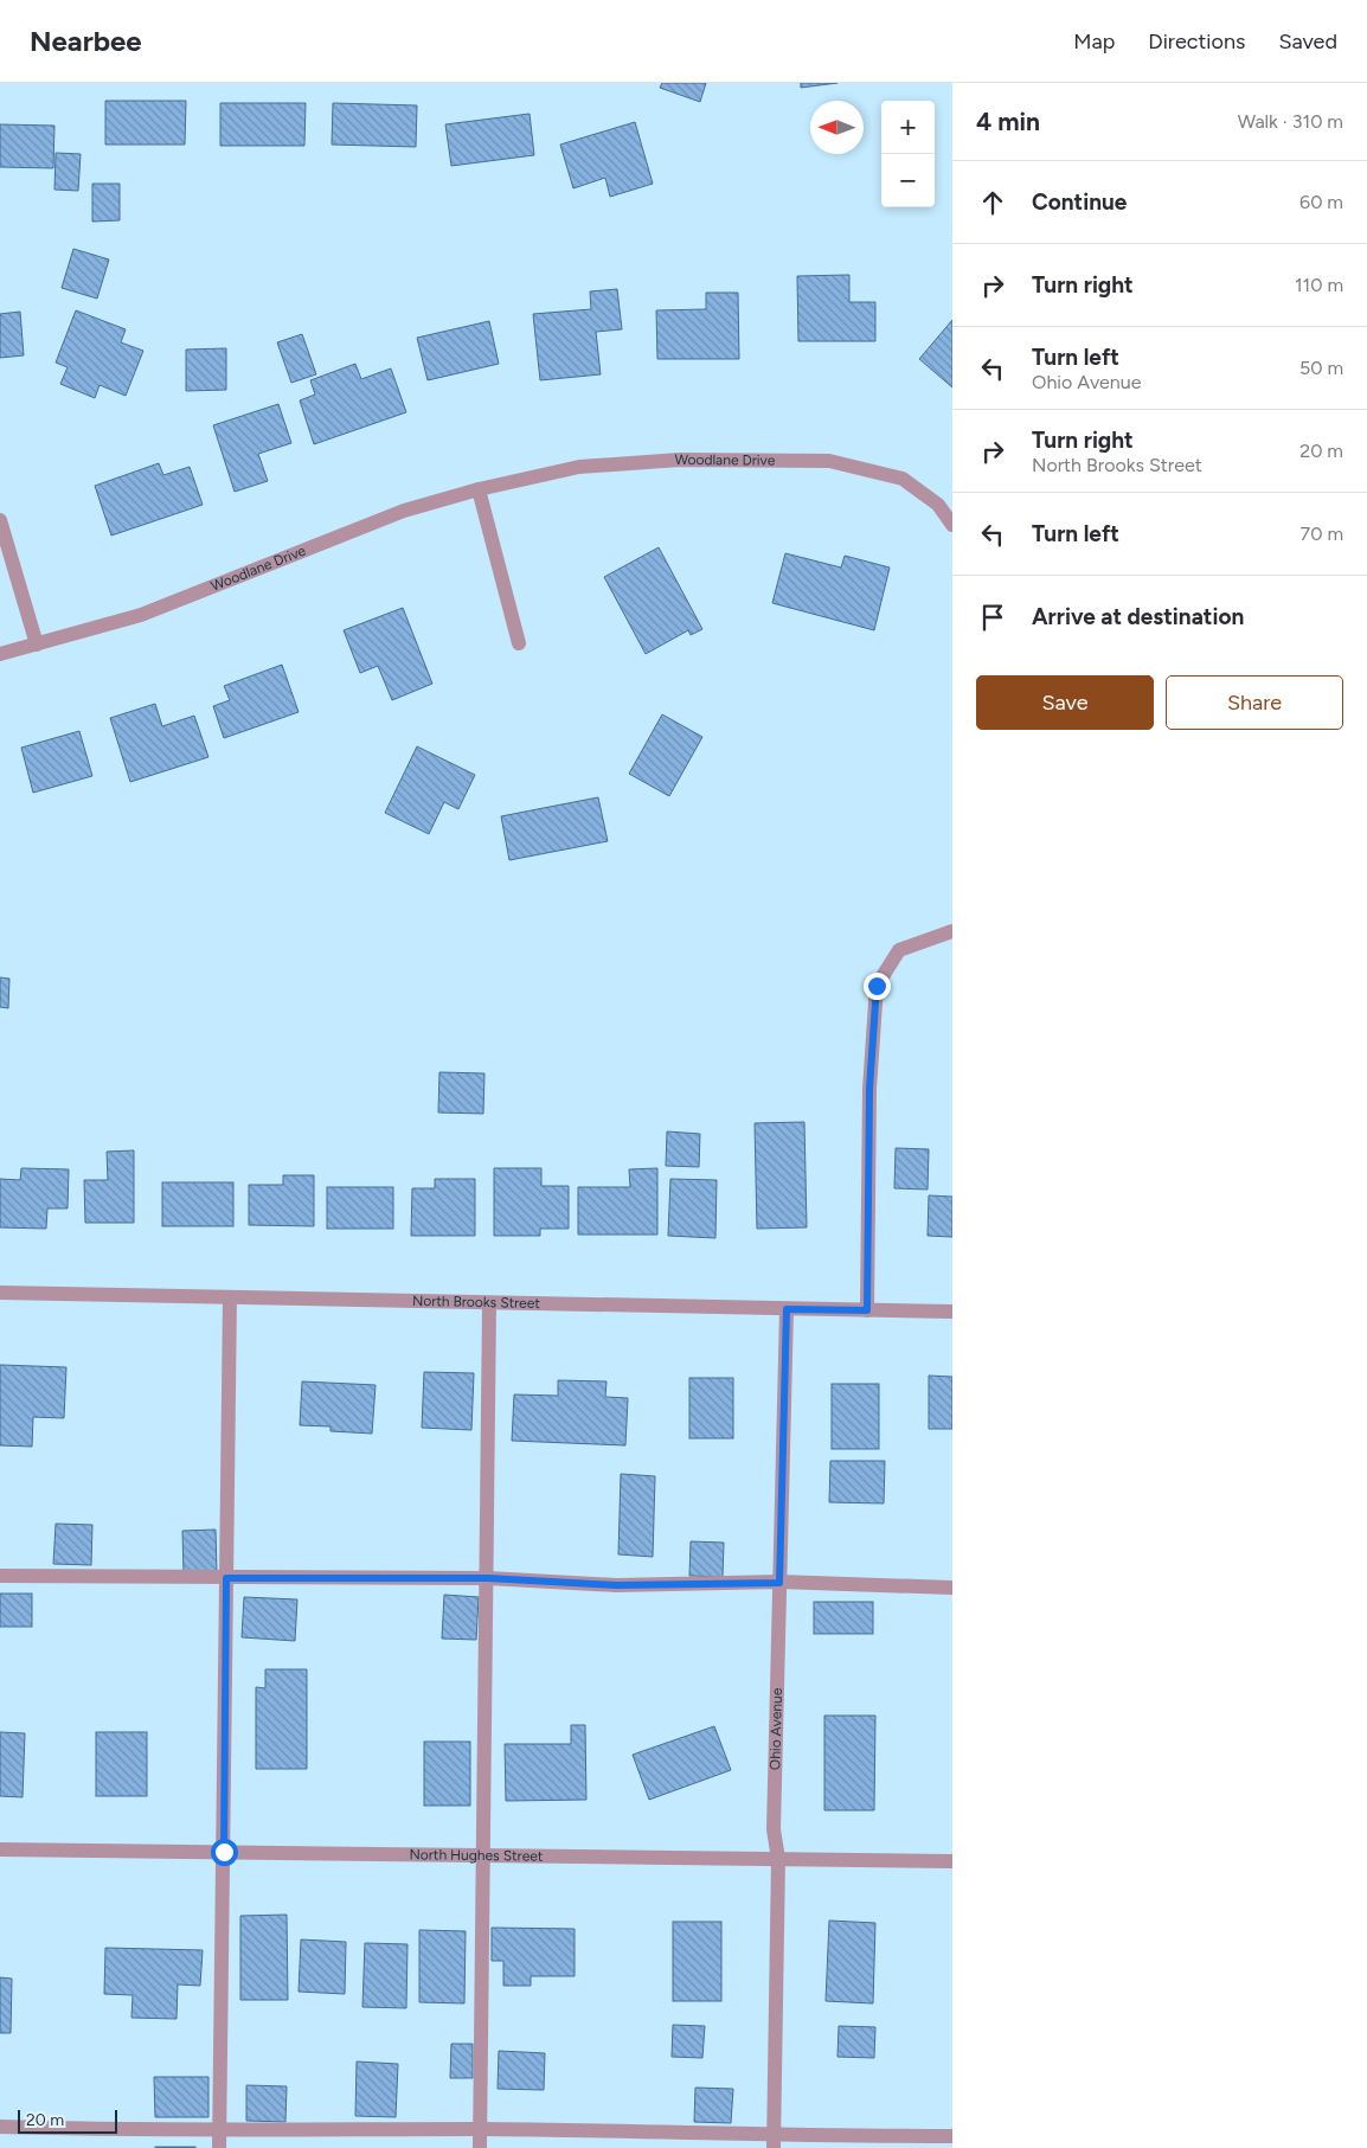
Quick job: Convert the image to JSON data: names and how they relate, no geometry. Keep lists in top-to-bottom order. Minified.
{"streets":{"street":["Woodlane Drive","North Brooks Street","Ohio Avenue","North Hughes Street"]},"crossings":[["North Brooks Street","Ohio Avenue"],["Ohio Avenue","North Hughes Street"]],"scale_bar":"20 m","north":"left","page":{"header":"Nearbee","nav":["Map","Directions","Saved"],"heading":["4 min","Walk · 310 m"],"map_buttons":["+","−"],"list":[["Continue","60 m"],["Turn right","110 m"],["Turn left","Ohio Avenue","50 m"],["Turn right","North Brooks Street","20 m"],["Turn left","70 m"],"Arrive at destination"],"buttons":["Save","Share"],"scale":"20 m"}}
